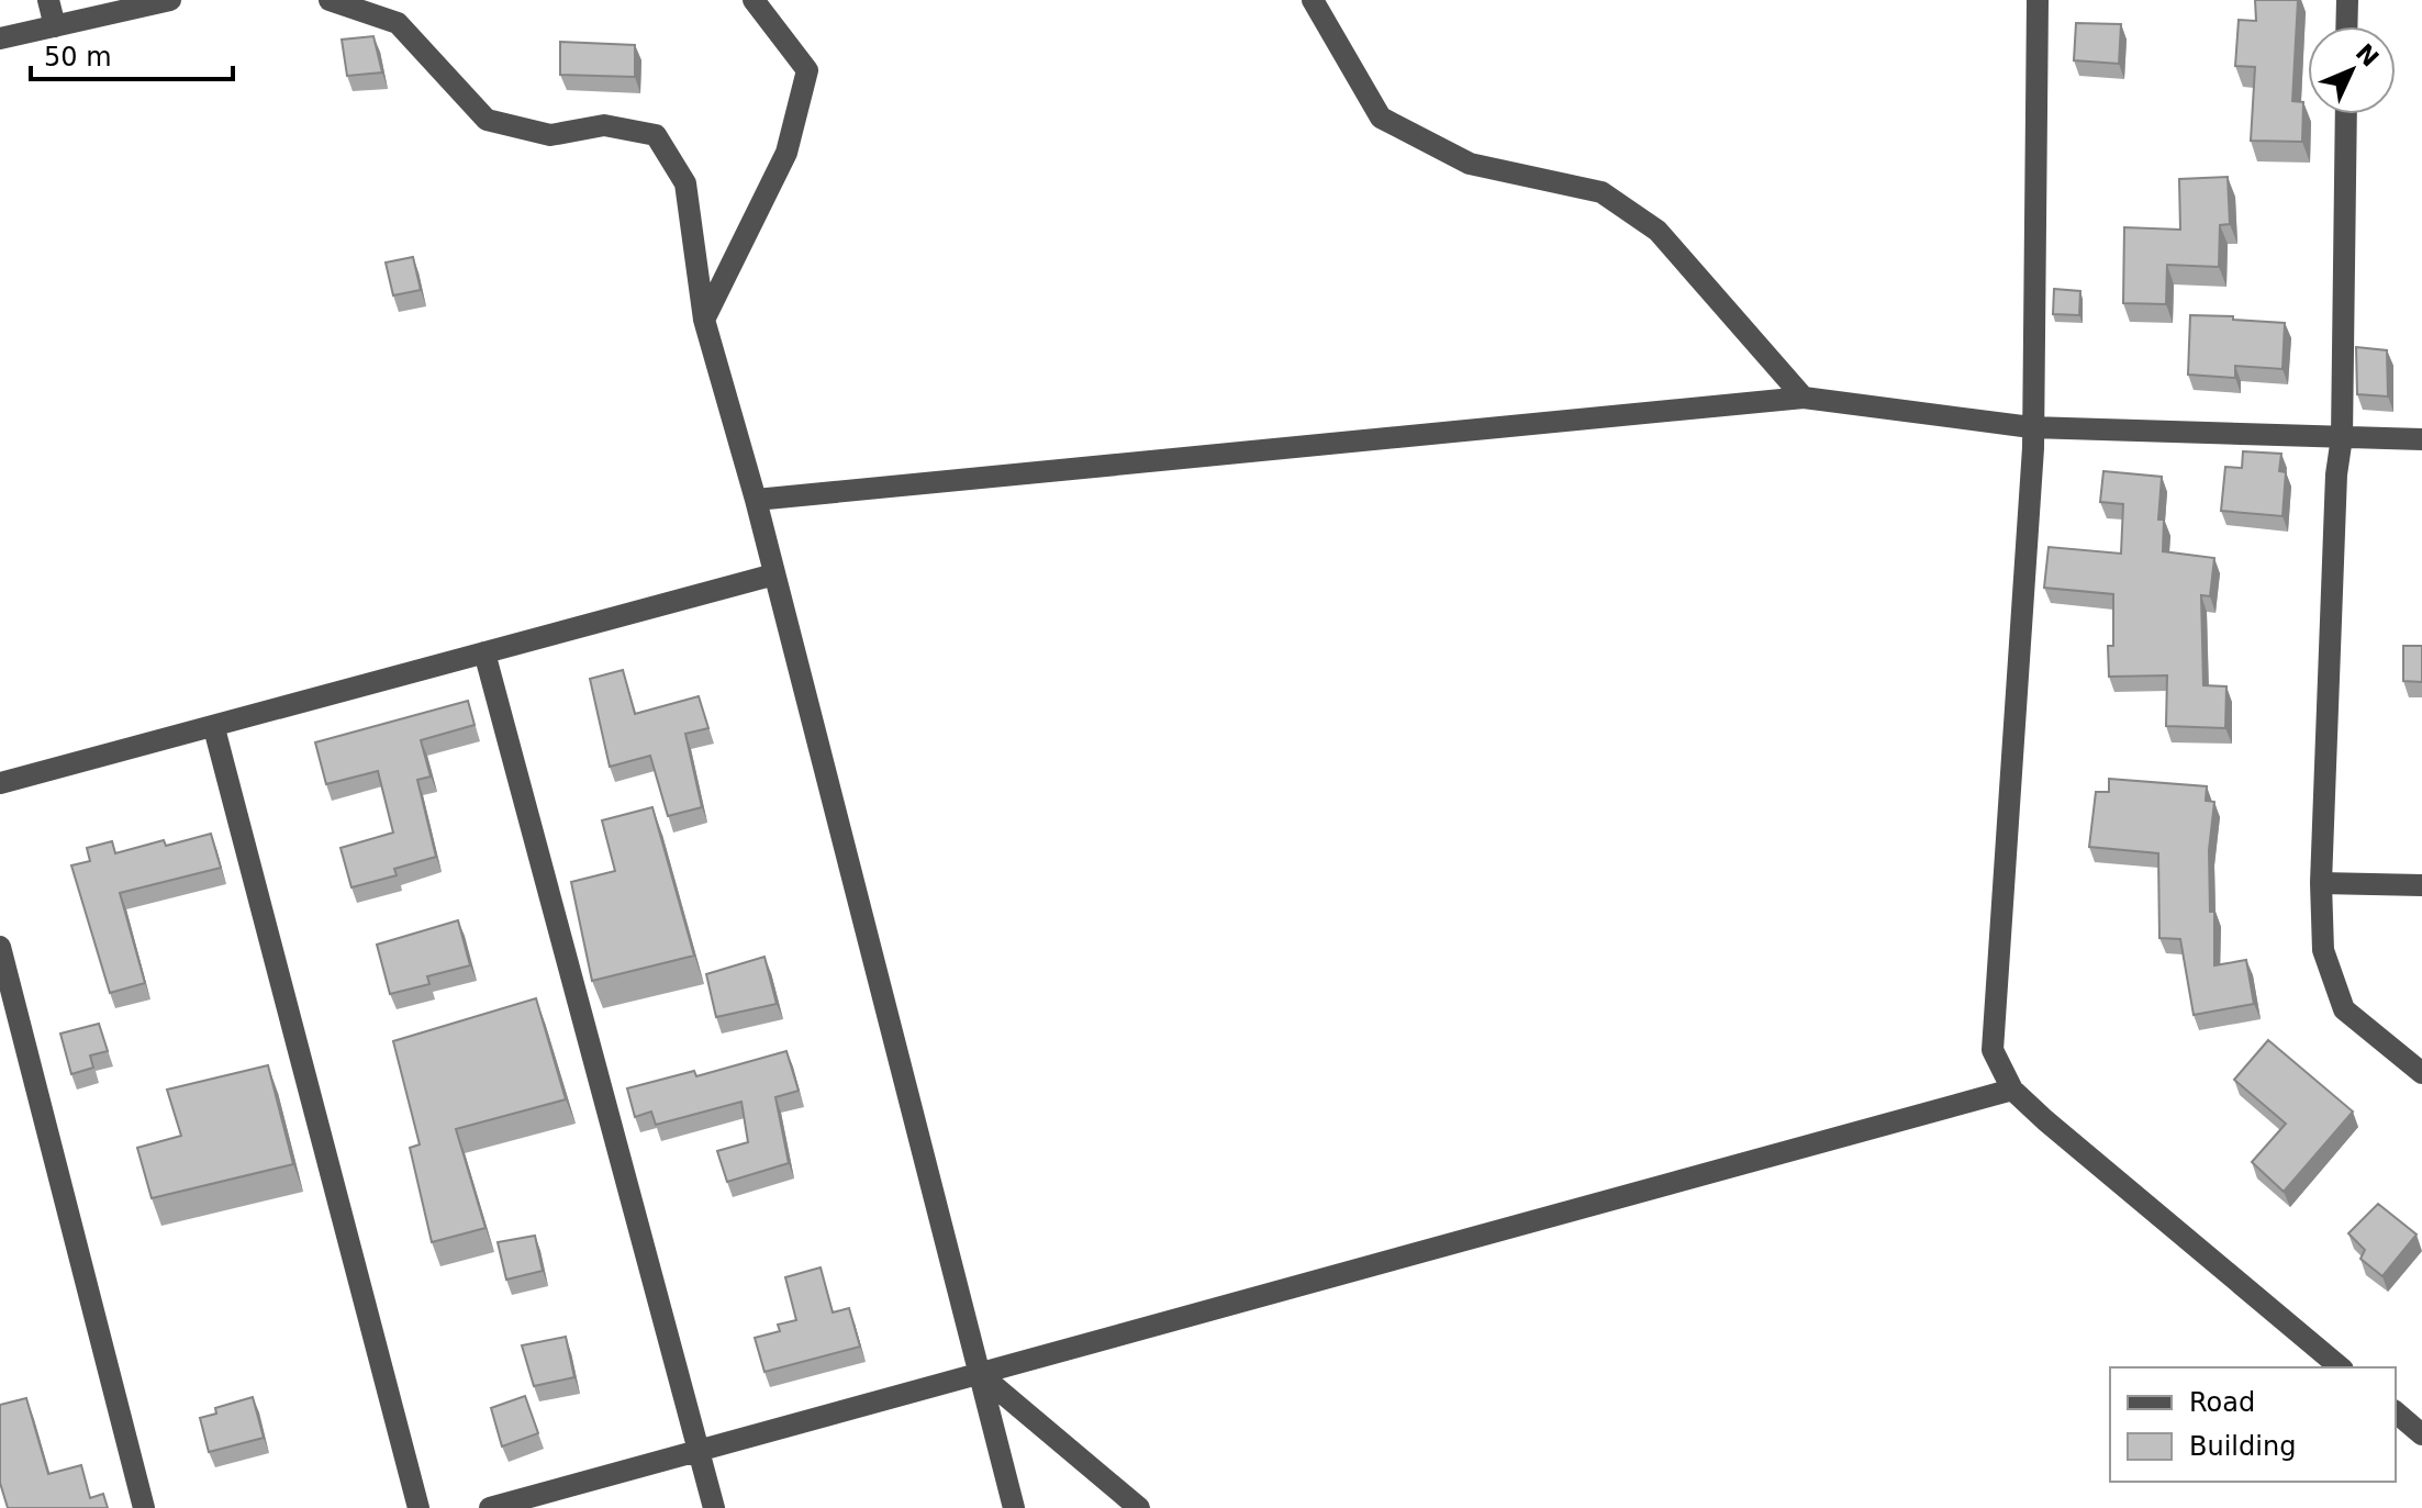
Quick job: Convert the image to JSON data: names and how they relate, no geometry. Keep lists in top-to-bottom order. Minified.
{"legend":["Road","Building"],"scale_bar":"50 m","north":"top right"}
